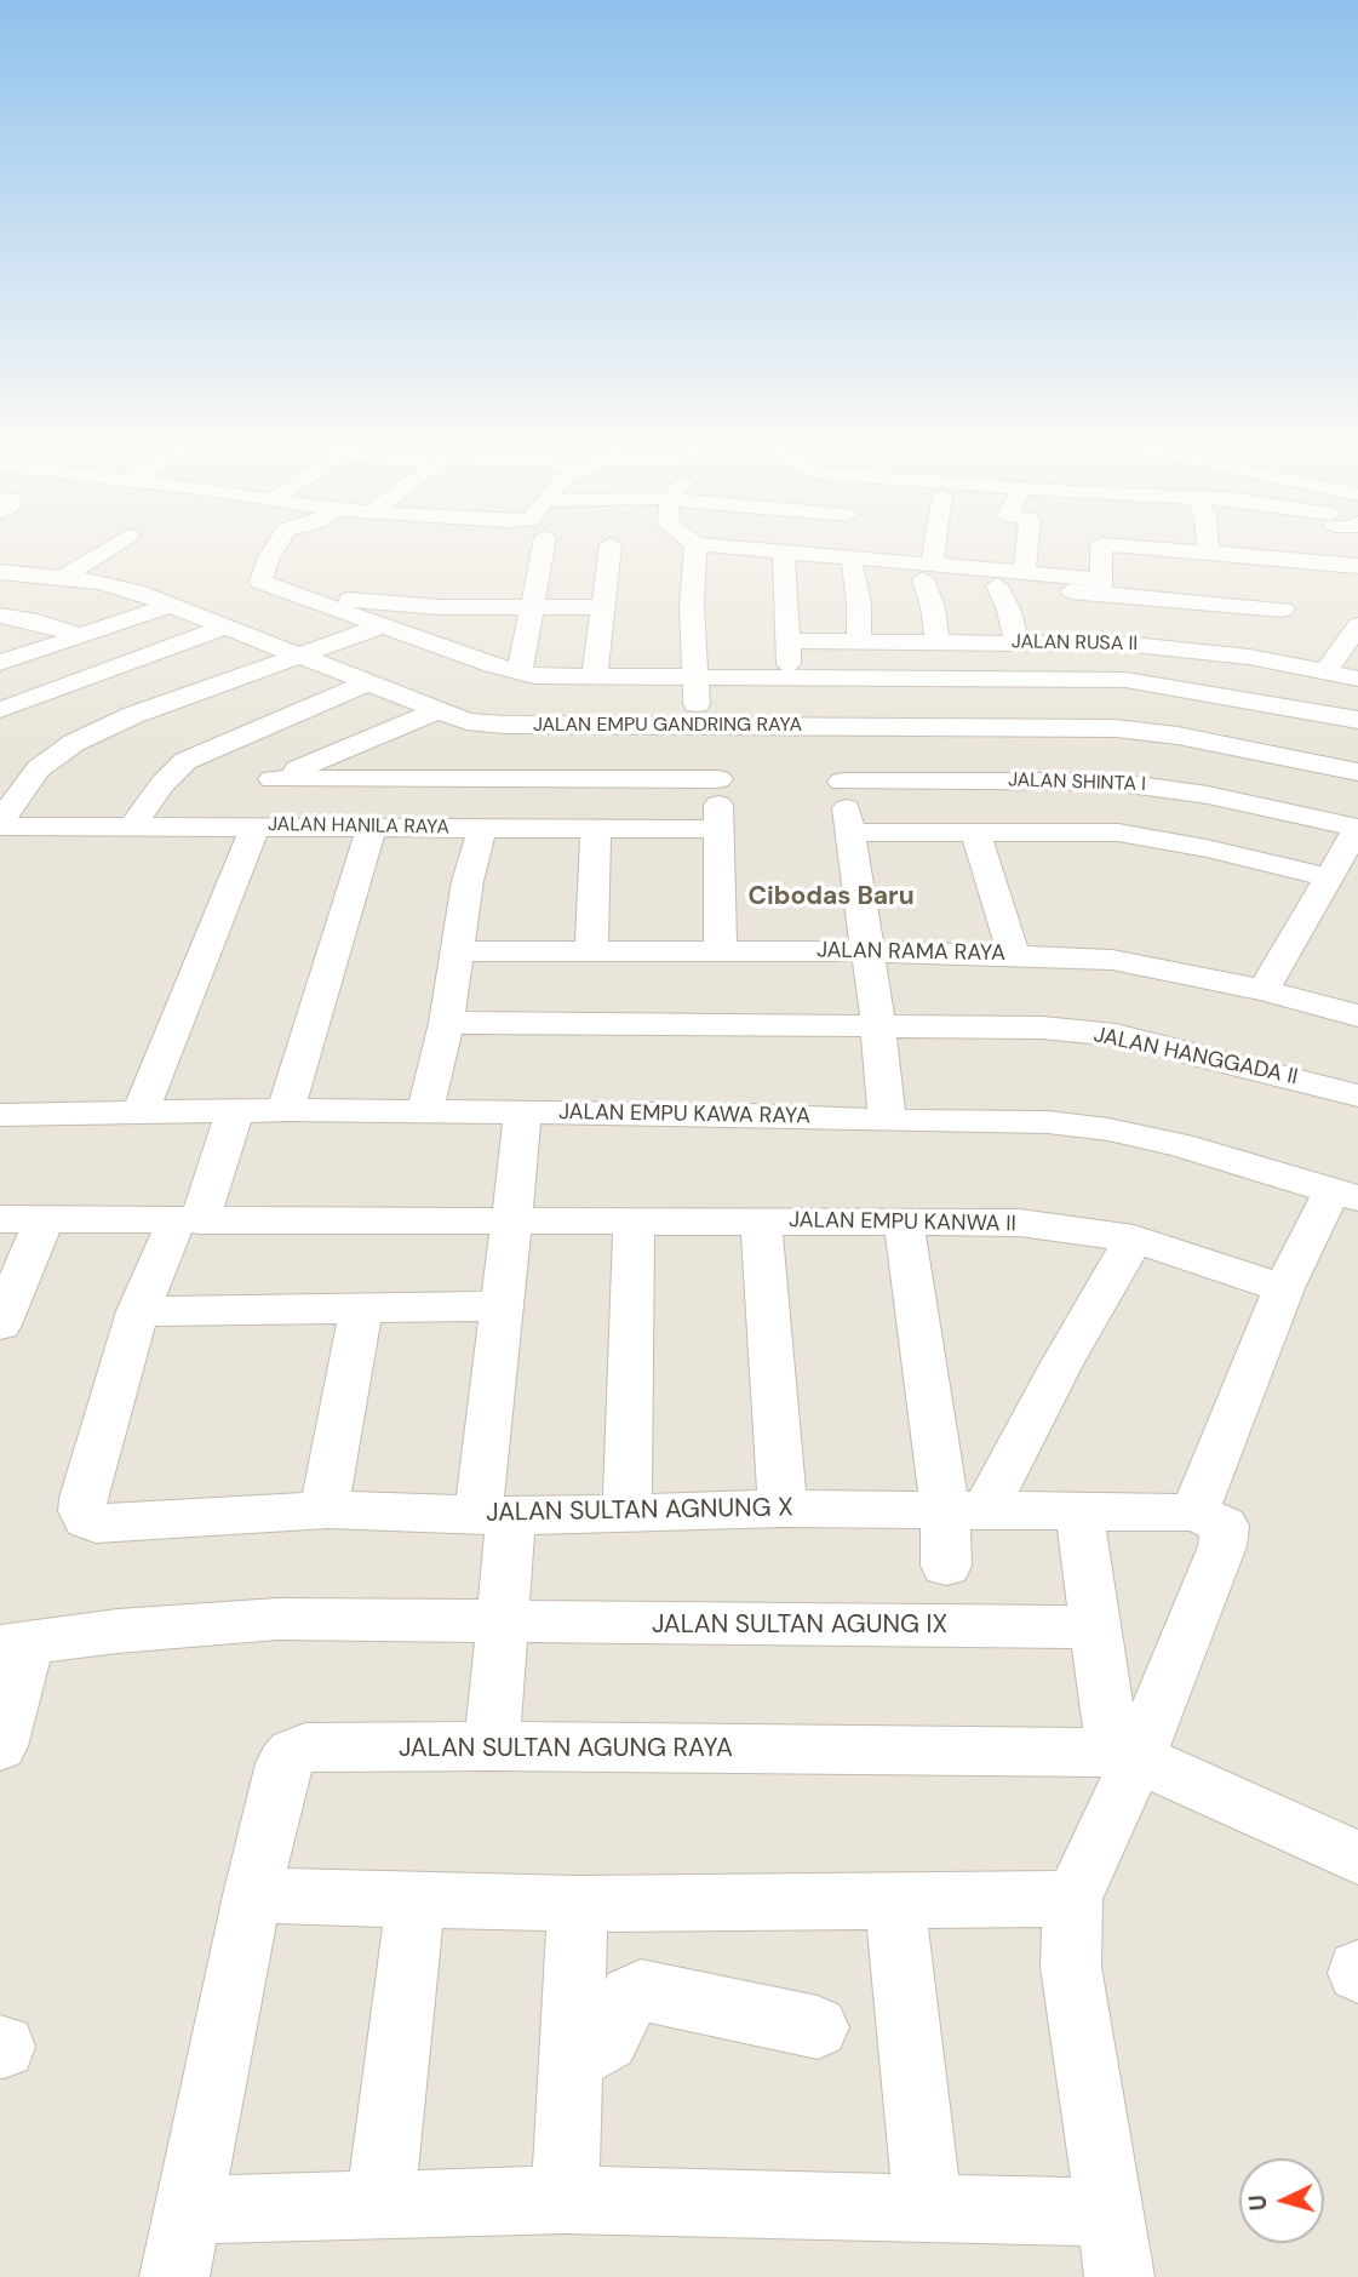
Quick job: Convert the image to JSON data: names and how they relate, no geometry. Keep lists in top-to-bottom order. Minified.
{"streets":{"street":["JALAN RUSA II","JALAN EMPU GANDRING RAYA","JALAN SHINTA I","JALAN HANILA RAYA","JALAN RAMA RAYA","JALAN HANGGADA II","JALAN EMPU KAWA RAYA","JALAN EMPU KANWA II","JALAN SULTAN AGNUNG X","JALAN SULTAN AGUNG IX","JALAN SULTAN AGUNG RAYA"]},"districts":["Cibodas Baru"],"north":"left"}
